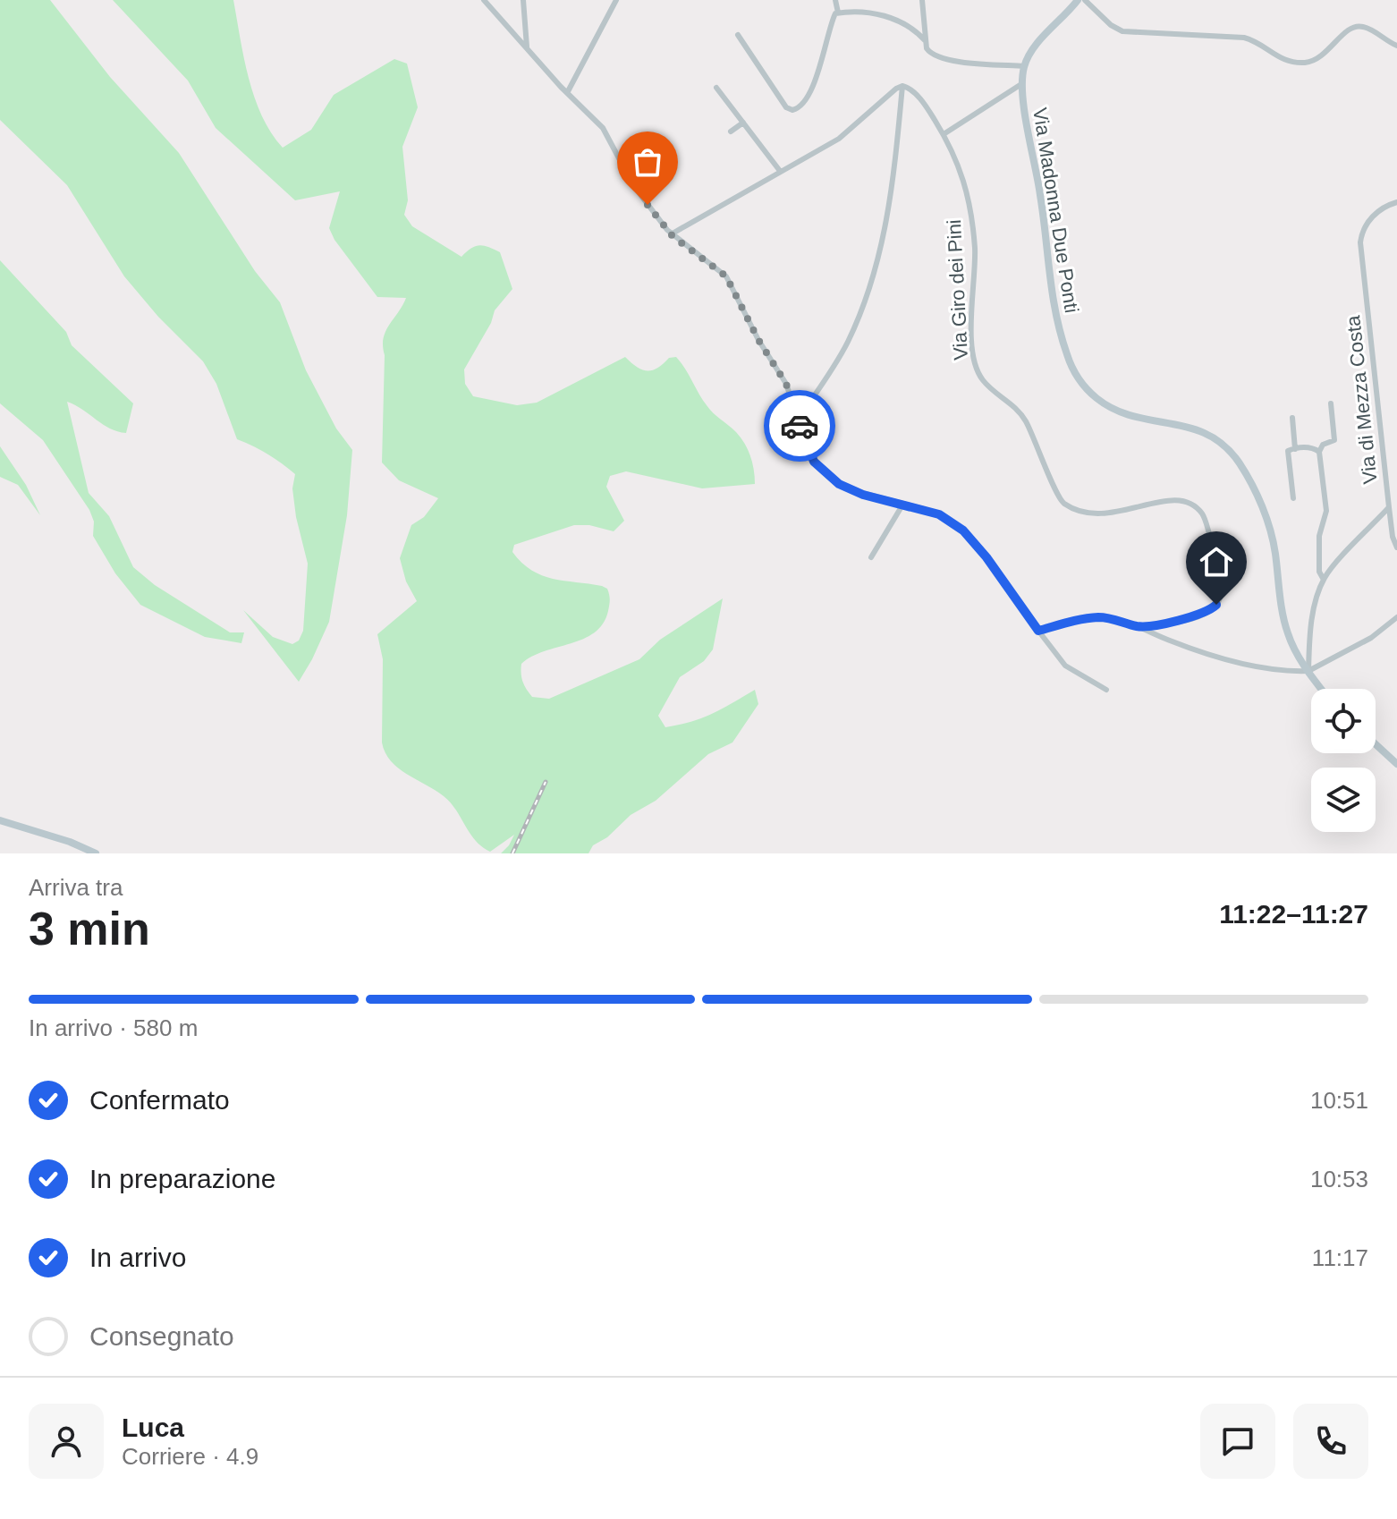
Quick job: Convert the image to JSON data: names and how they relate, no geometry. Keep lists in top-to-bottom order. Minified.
{"streets":{"main road":["Via Madonna Due Ponti"],"street":["Via Giro dei Pini","Via di Mezza Costa"]},"crossings":[["Via Madonna Due Ponti","Via di Mezza Costa"]],"page":{"heading":["3 min","Arriva tra","11:22–11:27"],"panel":["Luca","Corriere · 4.9"],"bar":"In arrivo · 580 m","list":[["Confermato","10:51"],["In preparazione","10:53"],["In arrivo","11:17"],"Consegnato"]}}
